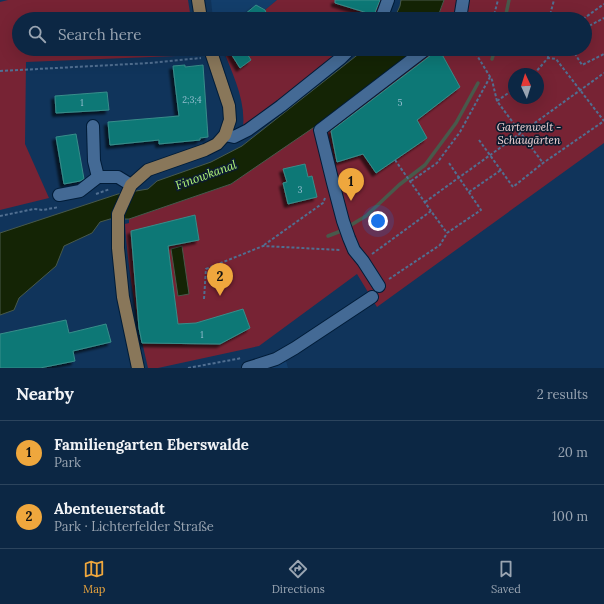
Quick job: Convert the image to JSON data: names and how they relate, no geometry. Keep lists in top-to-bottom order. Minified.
{"water":["Finowkanal"],"parks":["Gartenwelt - Schaugärten"],"house_numbers":["2;3;4","1","5","3","1"],"north":"top","page":{"search":"Search here","pins":["1","2"],"heading":["Nearby","2 results"],"list":[{"mark":"1","name":"Familiengarten Eberswalde","note":"Park","value":"20 m"},{"mark":"2","name":"Abenteuerstadt","note":"Park · Lichterfelder Straße","value":"100 m"}],"nav":["Map","Directions","Saved"]}}
